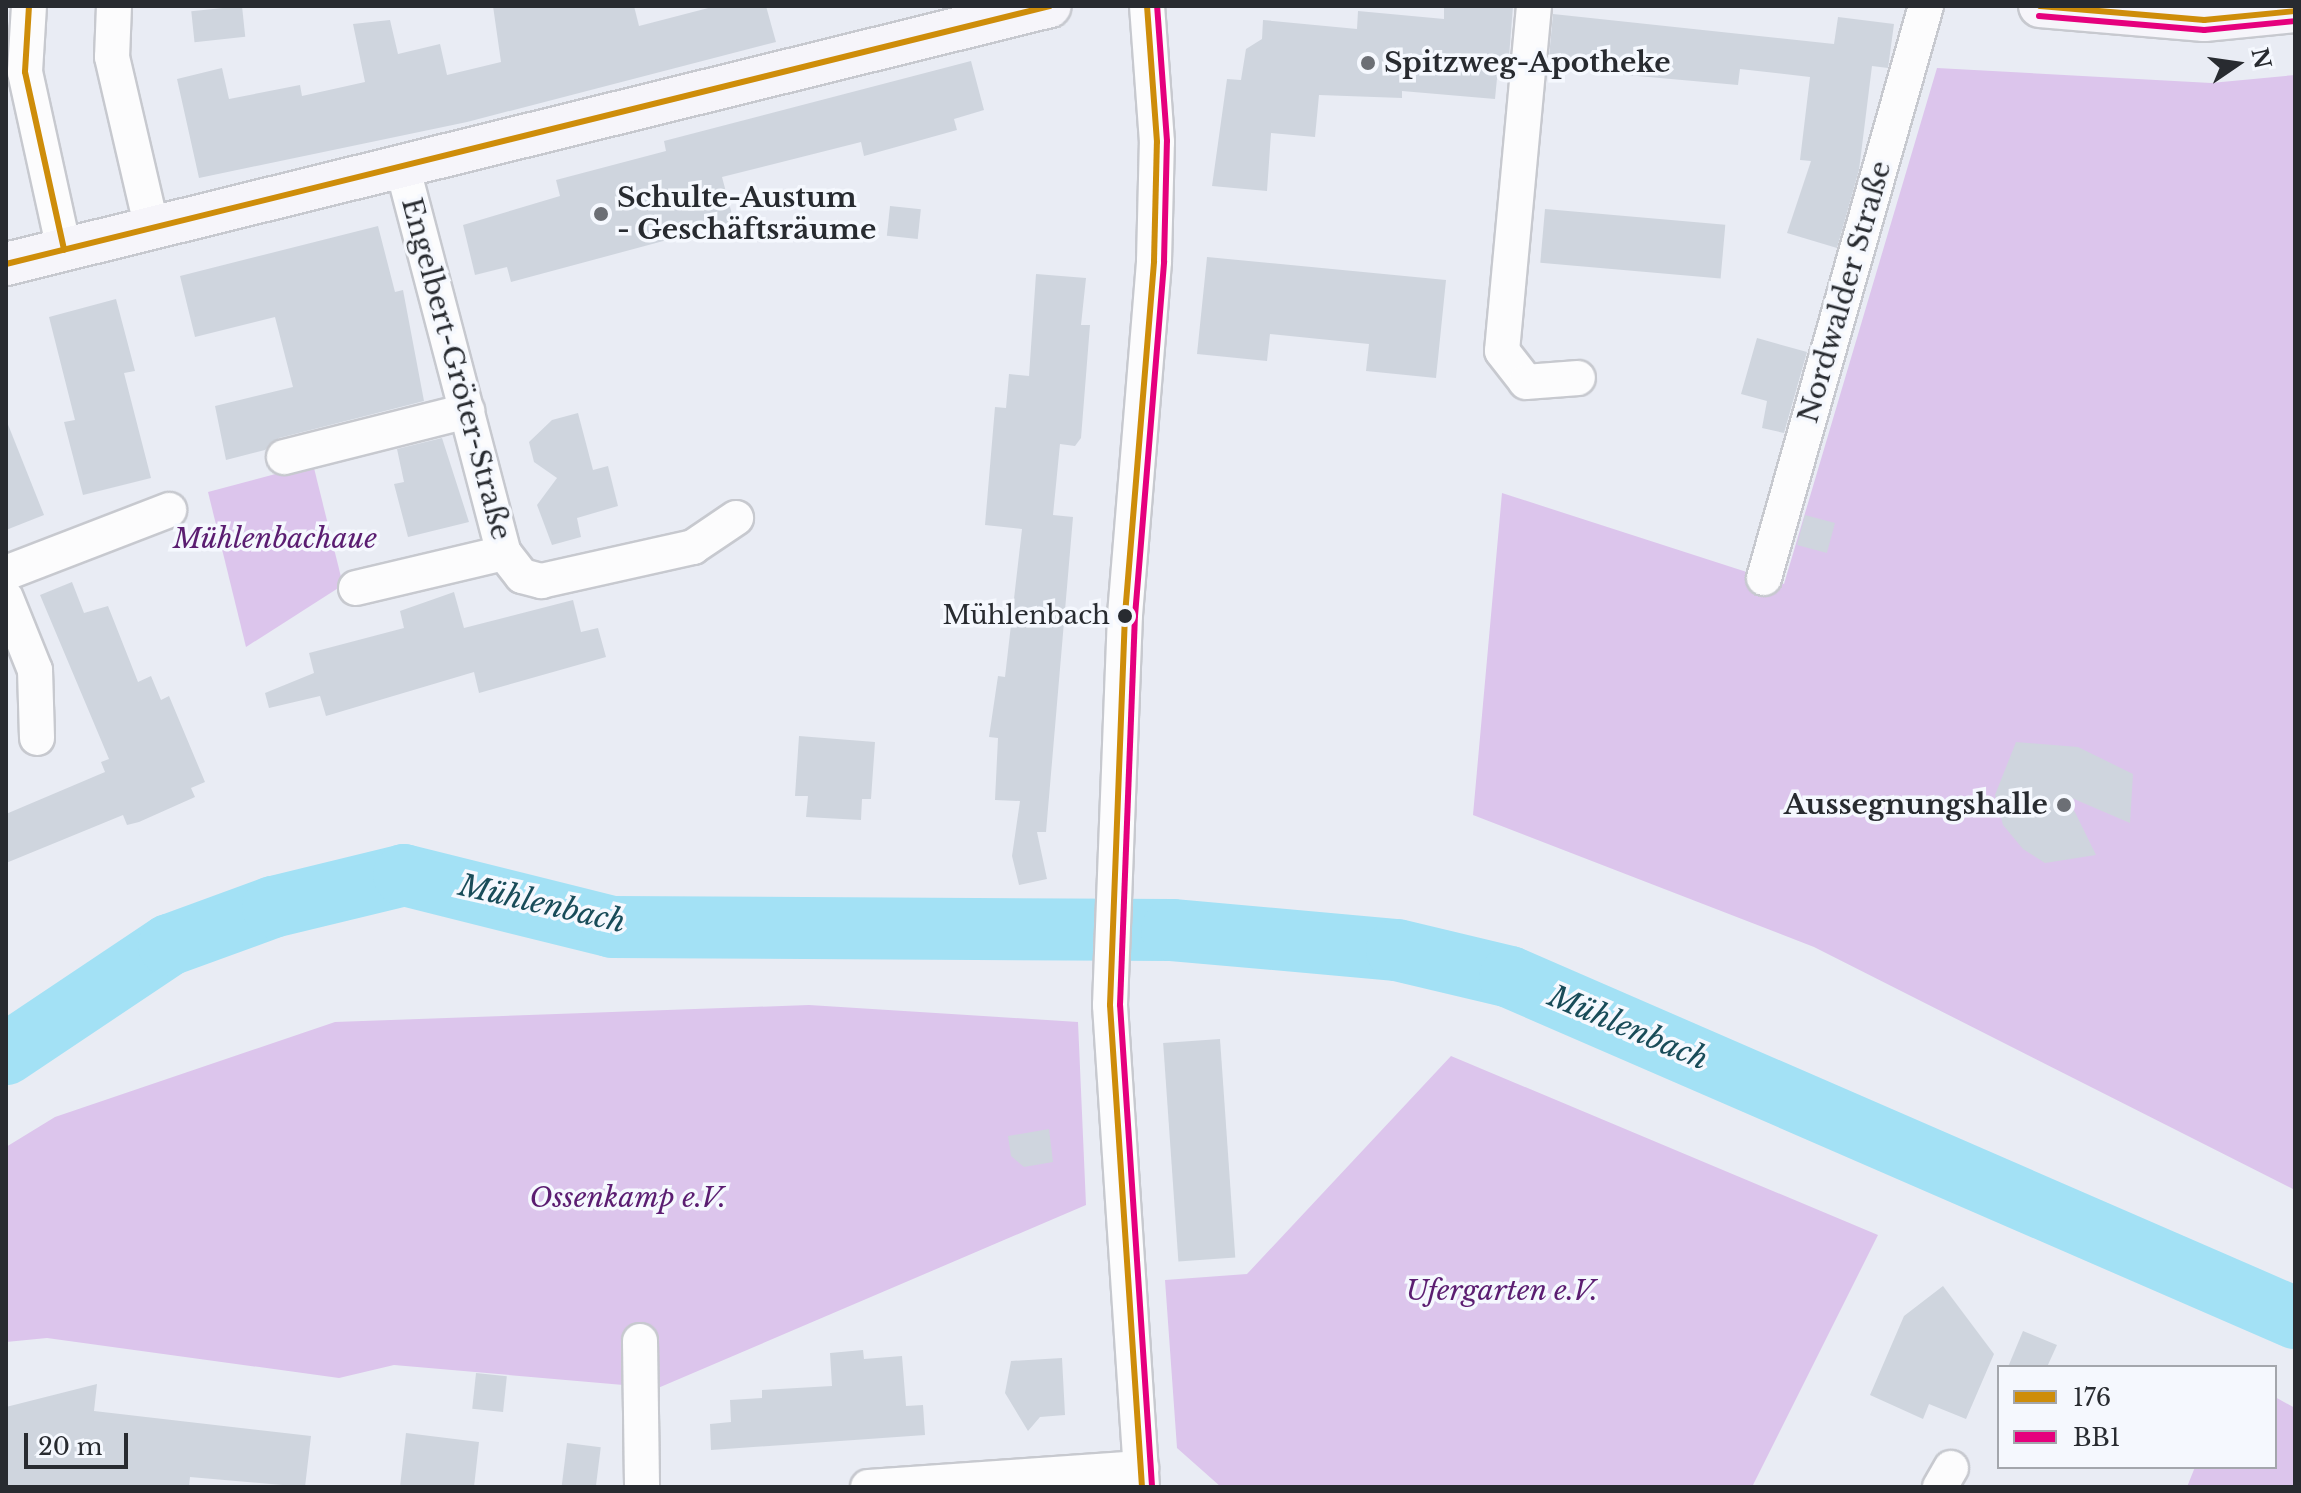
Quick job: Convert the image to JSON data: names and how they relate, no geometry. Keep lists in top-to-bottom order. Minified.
{"streets":{"street":["Nordwalder Straße","Engelbert-Gröter-Straße"]},"water":["Mühlenbach"],"parks":["Mühlenbachaue","Ossenkamp e.V.","Ufergarten e.V."],"places":["Spitzweg-Apotheke","Schulte-Austum - Geschäftsräume","Mühlenbach","Aussegnungshalle"],"lines":["transit line 176","transit line BB1"],"legend":["176","BB1"],"scale_bar":"20 m","north":"right"}
